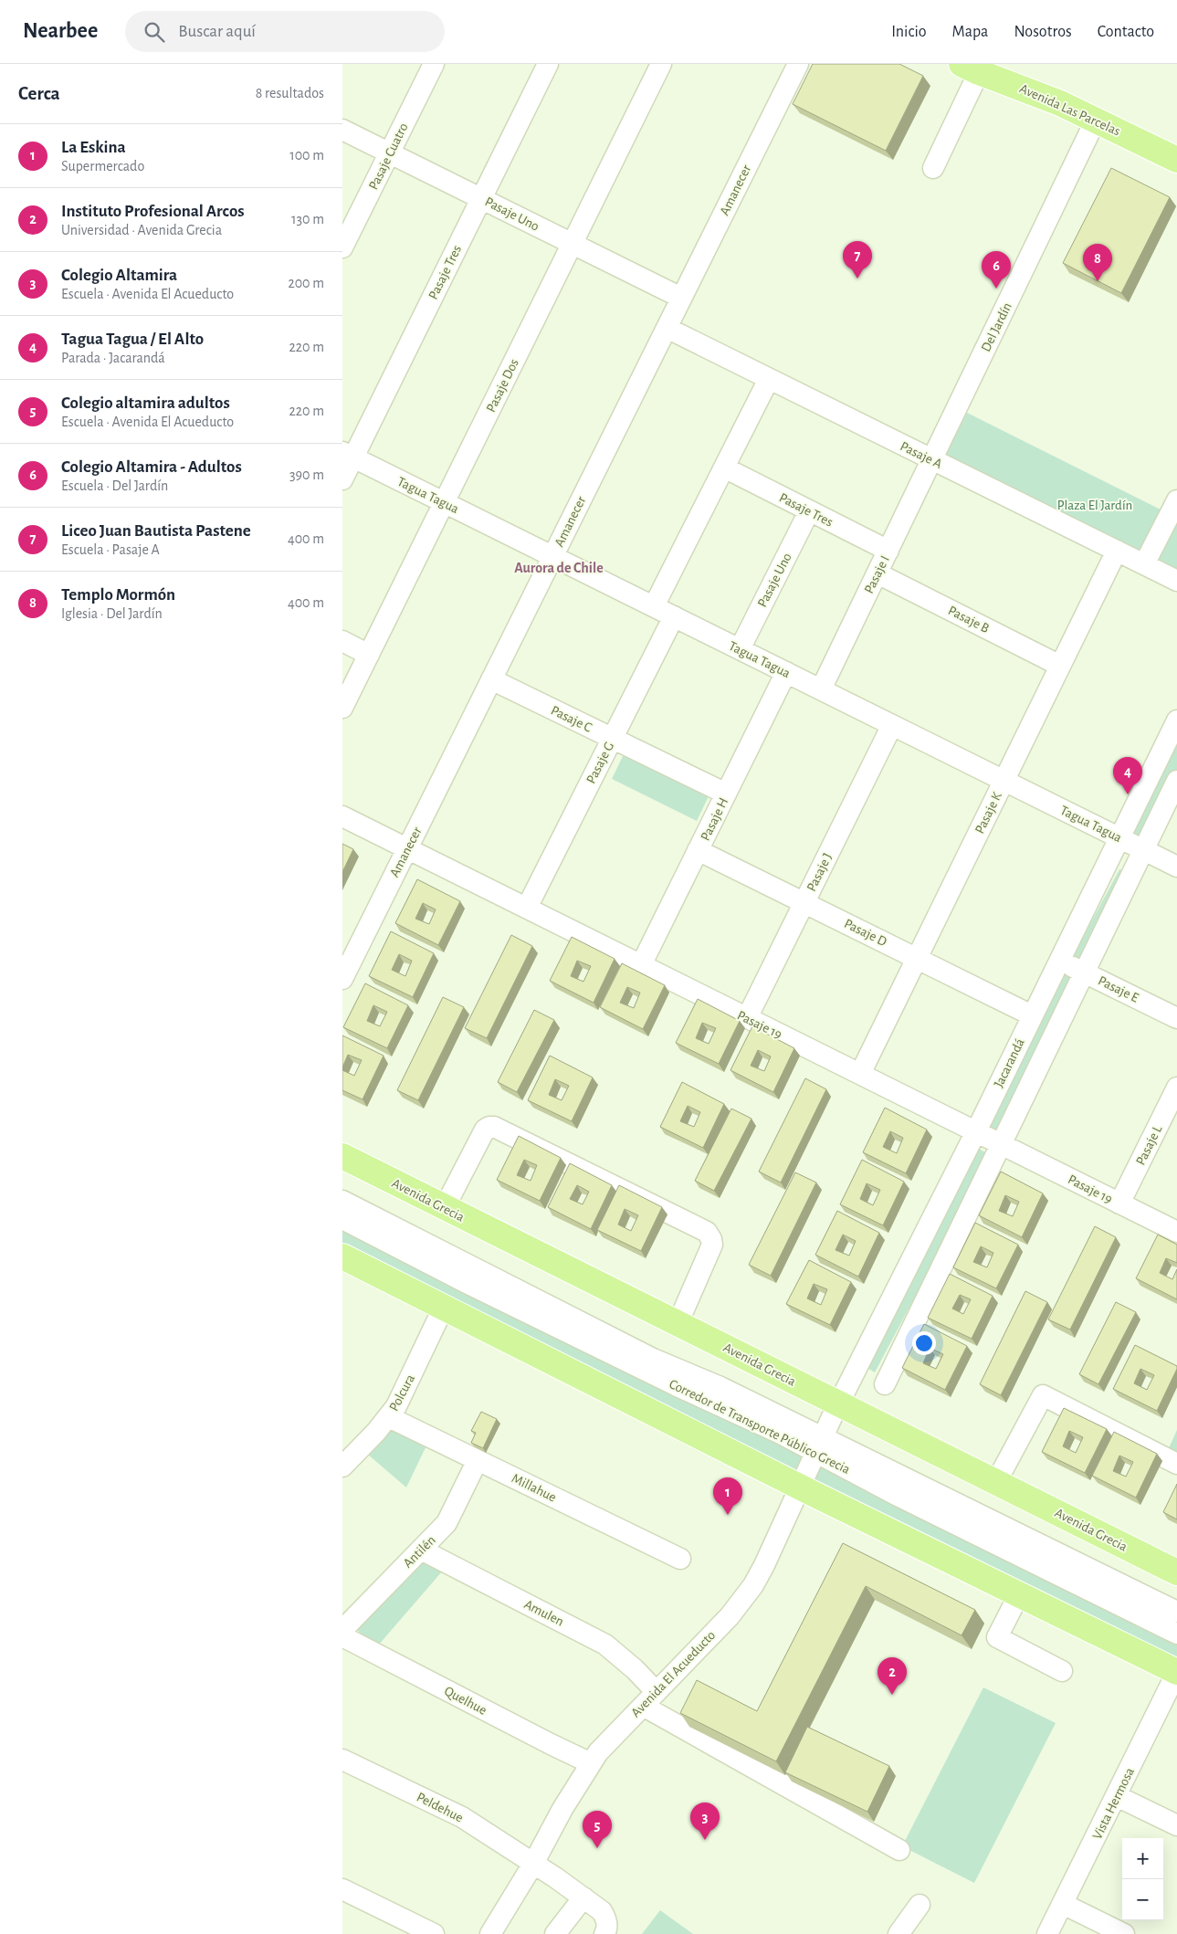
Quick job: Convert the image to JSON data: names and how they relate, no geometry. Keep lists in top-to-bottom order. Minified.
{"streets":{"main road":["Avenida Las Parcelas","Avenida Grecia"],"street":["Pasaje Cuatro","Amanecer","Pasaje Uno","Pasaje Tres","Del Jardín","Pasaje Dos","Pasaje A","Tagua Tagua","Pasaje I","Pasaje B","Pasaje C","Pasaje G","Pasaje K","Pasaje H","Pasaje J","Pasaje D","Pasaje E","Pasaje 19","Jacarandá","Pasaje L","Polcura","Corredor de Transporte Público Grecia","Millahue","Antilén","Amulen","Avenida El Acueducto","Quelhue","Vista Hermosa","Peldehue"]},"crossings":[["Avenida Las Parcelas","Del Jardín"],["Pasaje Cuatro","Pasaje Uno"],["Amanecer","Pasaje Uno"],["Amanecer","Pasaje A"],["Amanecer","Tagua Tagua"],["Amanecer","Pasaje C"],["Amanecer","Pasaje 19"],["Pasaje Uno","Pasaje Tres"],["Pasaje Uno","Pasaje Dos"],["Pasaje Uno","Tagua Tagua"],["Pasaje Tres","Tagua Tagua"],["Pasaje Tres","Pasaje I"],["Del Jardín","Pasaje A"],["Del Jardín","Pasaje I"],["Pasaje Dos","Tagua Tagua"],["Pasaje A","Pasaje I"],["Pasaje A","Pasaje K"],["Tagua Tagua","Pasaje I"],["Tagua Tagua","Pasaje G"],["Tagua Tagua","Pasaje K"],["Tagua Tagua","Pasaje H"],["Tagua Tagua","Pasaje J"],["Tagua Tagua","Jacarandá"],["Pasaje I","Pasaje B"],["Pasaje B","Pasaje K"],["Pasaje C","Pasaje G"],["Pasaje C","Pasaje H"],["Pasaje G","Pasaje 19"],["Pasaje K","Pasaje D"],["Pasaje K","Pasaje 19"],["Pasaje H","Pasaje D"],["Pasaje H","Pasaje 19"],["Pasaje J","Pasaje D"],["Pasaje J","Pasaje 19"],["Pasaje D","Jacarandá"],["Pasaje E","Jacarandá"],["Pasaje 19","Jacarandá"],["Pasaje 19","Pasaje L"],["Jacarandá","Avenida Grecia"],["Jacarandá","Avenida El Acueducto"],["Avenida Grecia","Avenida El Acueducto"],["Polcura","Millahue"],["Corredor de Transporte Público Grecia","Avenida El Acueducto"],["Millahue","Antilén"],["Antilén","Amulen"],["Amulen","Avenida El Acueducto"],["Avenida El Acueducto","Quelhue"],["Avenida El Acueducto","Peldehue"]],"districts":["Aurora de Chile"],"parks":["Plaza El Jardín"],"page":{"header":"Nearbee","search":"Buscar aquí","nav":["Inicio","Mapa","Nosotros","Contacto"],"heading":["Cerca","8 resultados"],"list":[{"mark":"1","name":"La Eskina","note":"Supermercado","value":"100 m"},{"mark":"2","name":"Instituto Profesional Arcos","note":"Universidad · Avenida Grecia","value":"130 m"},{"mark":"3","name":"Colegio Altamira","note":"Escuela · Avenida El Acueducto","value":"200 m"},{"mark":"4","name":"Tagua Tagua / El Alto","note":"Parada · Jacarandá","value":"220 m"},{"mark":"5","name":"Colegio altamira adultos","note":"Escuela · Avenida El Acueducto","value":"220 m"},{"mark":"6","name":"Colegio Altamira - Adultos","note":"Escuela · Del Jardín","value":"390 m"},{"mark":"7","name":"Liceo Juan Bautista Pastene","note":"Escuela · Pasaje A","value":"400 m"},{"mark":"8","name":"Templo Mormón","note":"Iglesia · Del Jardín","value":"400 m"}],"pins":["7","8","6","4","1","2","3","5"],"map_buttons":["+","−"]}}
